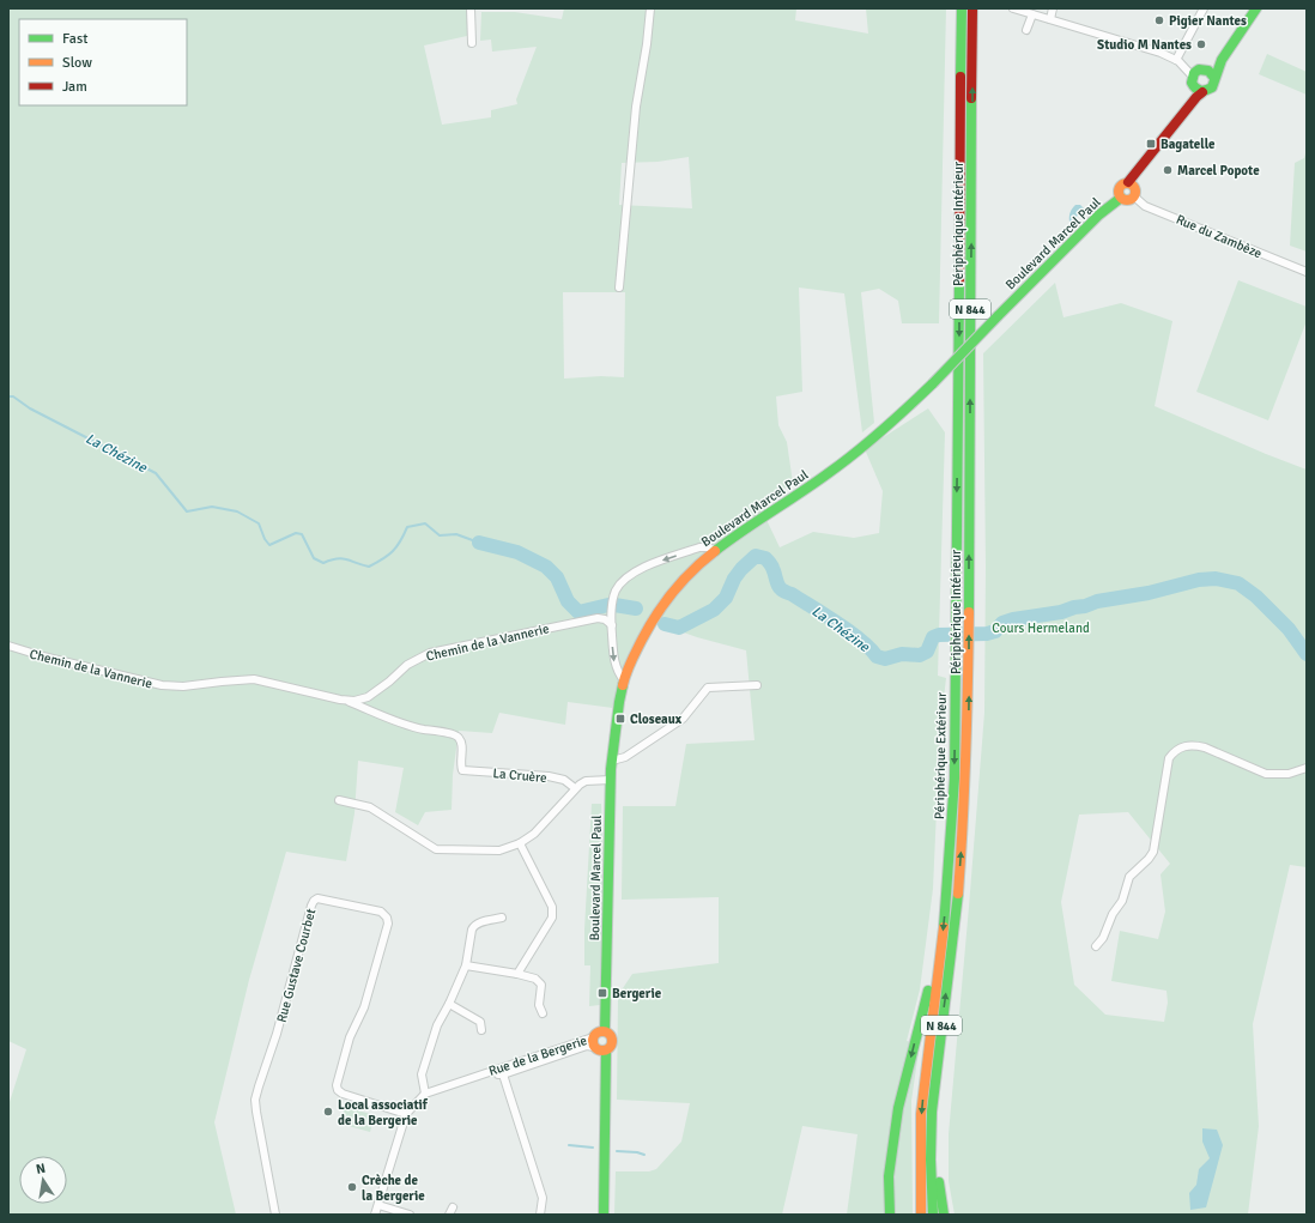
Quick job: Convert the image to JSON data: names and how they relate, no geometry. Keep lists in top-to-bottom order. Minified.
{"streets":{"main road":["Périphérique Intérieur","Boulevard Marcel Paul","N 844","Périphérique Extérieur"],"street":["Rue du Zambèze","Chemin de la Vannerie","La Cruère","Rue Gustave Courbet","Rue de la Bergerie"]},"crossings":[["Rue du Zambèze","Boulevard Marcel Paul"],["Boulevard Marcel Paul","Rue de la Bergerie"],["Chemin de la Vannerie","La Cruère"],["Rue Gustave Courbet","Rue de la Bergerie"]],"one_way":["Périphérique Intérieur","Périphérique Extérieur"],"water":["La Chézine"],"parks":["Cours Hermeland"],"places":{"other":["Pigier Nantes","Studio M Nantes","Marcel Popote","Local associatif de la Bergerie","Crèche de la Bergerie"],"transit":["Bagatelle","Closeaux","Bergerie"]},"legend":["Fast","Slow","Jam"],"north":"top"}
